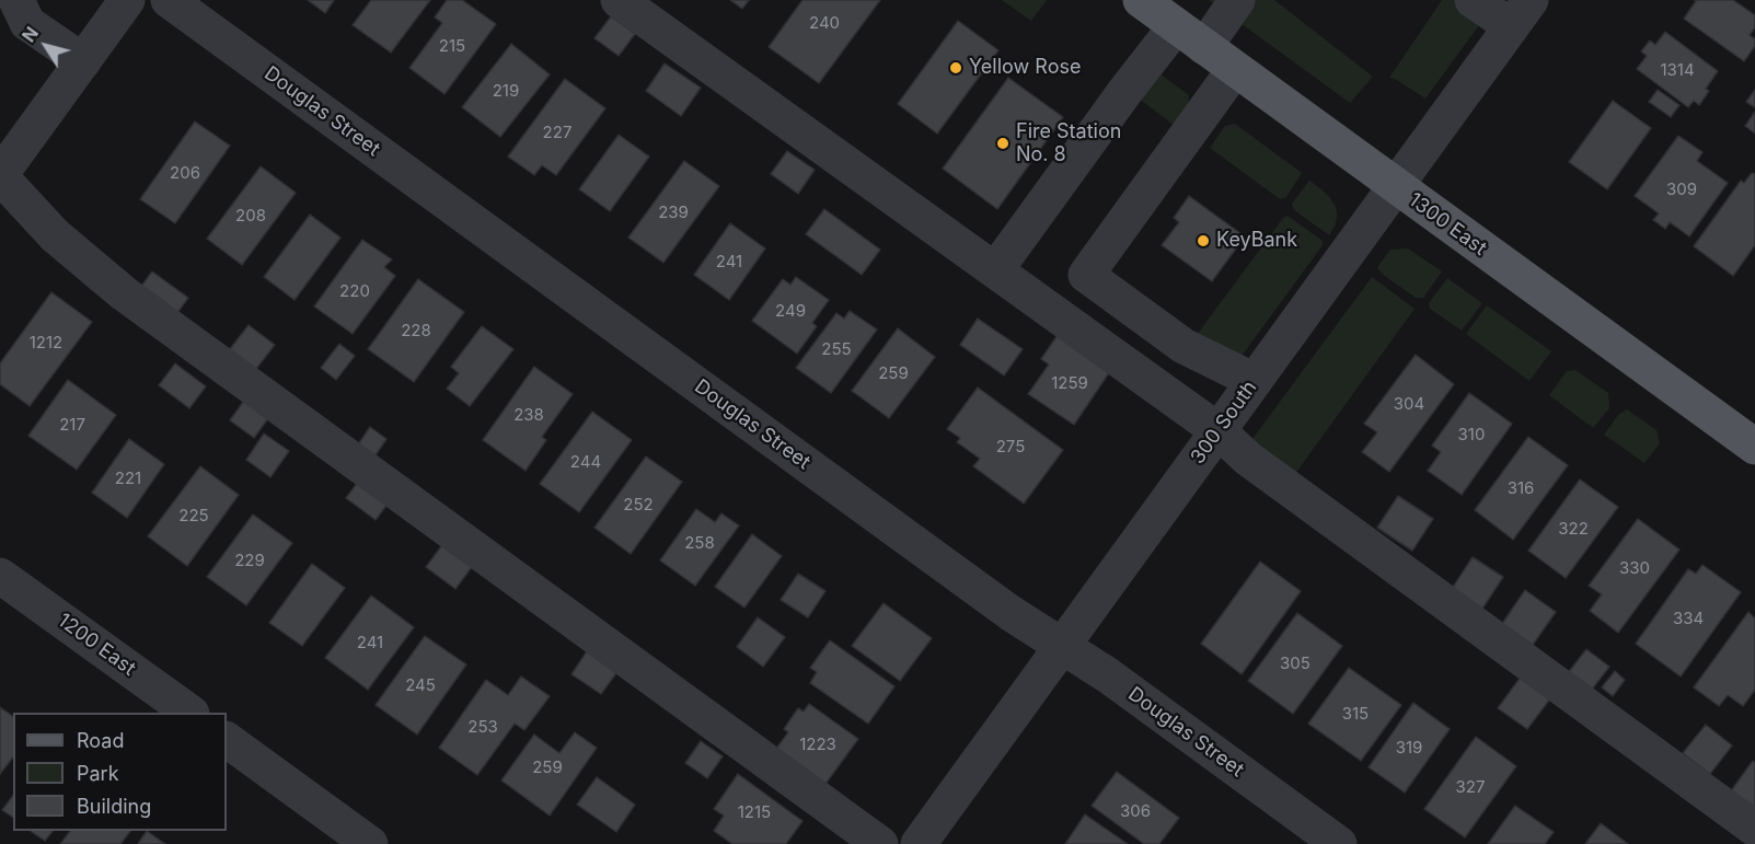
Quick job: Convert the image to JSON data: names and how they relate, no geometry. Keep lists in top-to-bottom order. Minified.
{"streets":{"main road":["1300 East"],"street":["Douglas Street","300 South","1200 East"]},"crossings":[["Douglas Street","300 South"],["1300 East","300 South"]],"places":["Yellow Rose","Fire Station No. 8","KeyBank"],"house_numbers":["240","215","1314","219","227","206","309","239","208","241","220","249","228","1212","255","259","1259","304","238","217","310","275","244","221","316","252","225","322","258","229","330","334","241","305","245","315","253","1223","319","259","327","306","1215"],"legend":["Road","Park","Building"],"north":"top left"}
